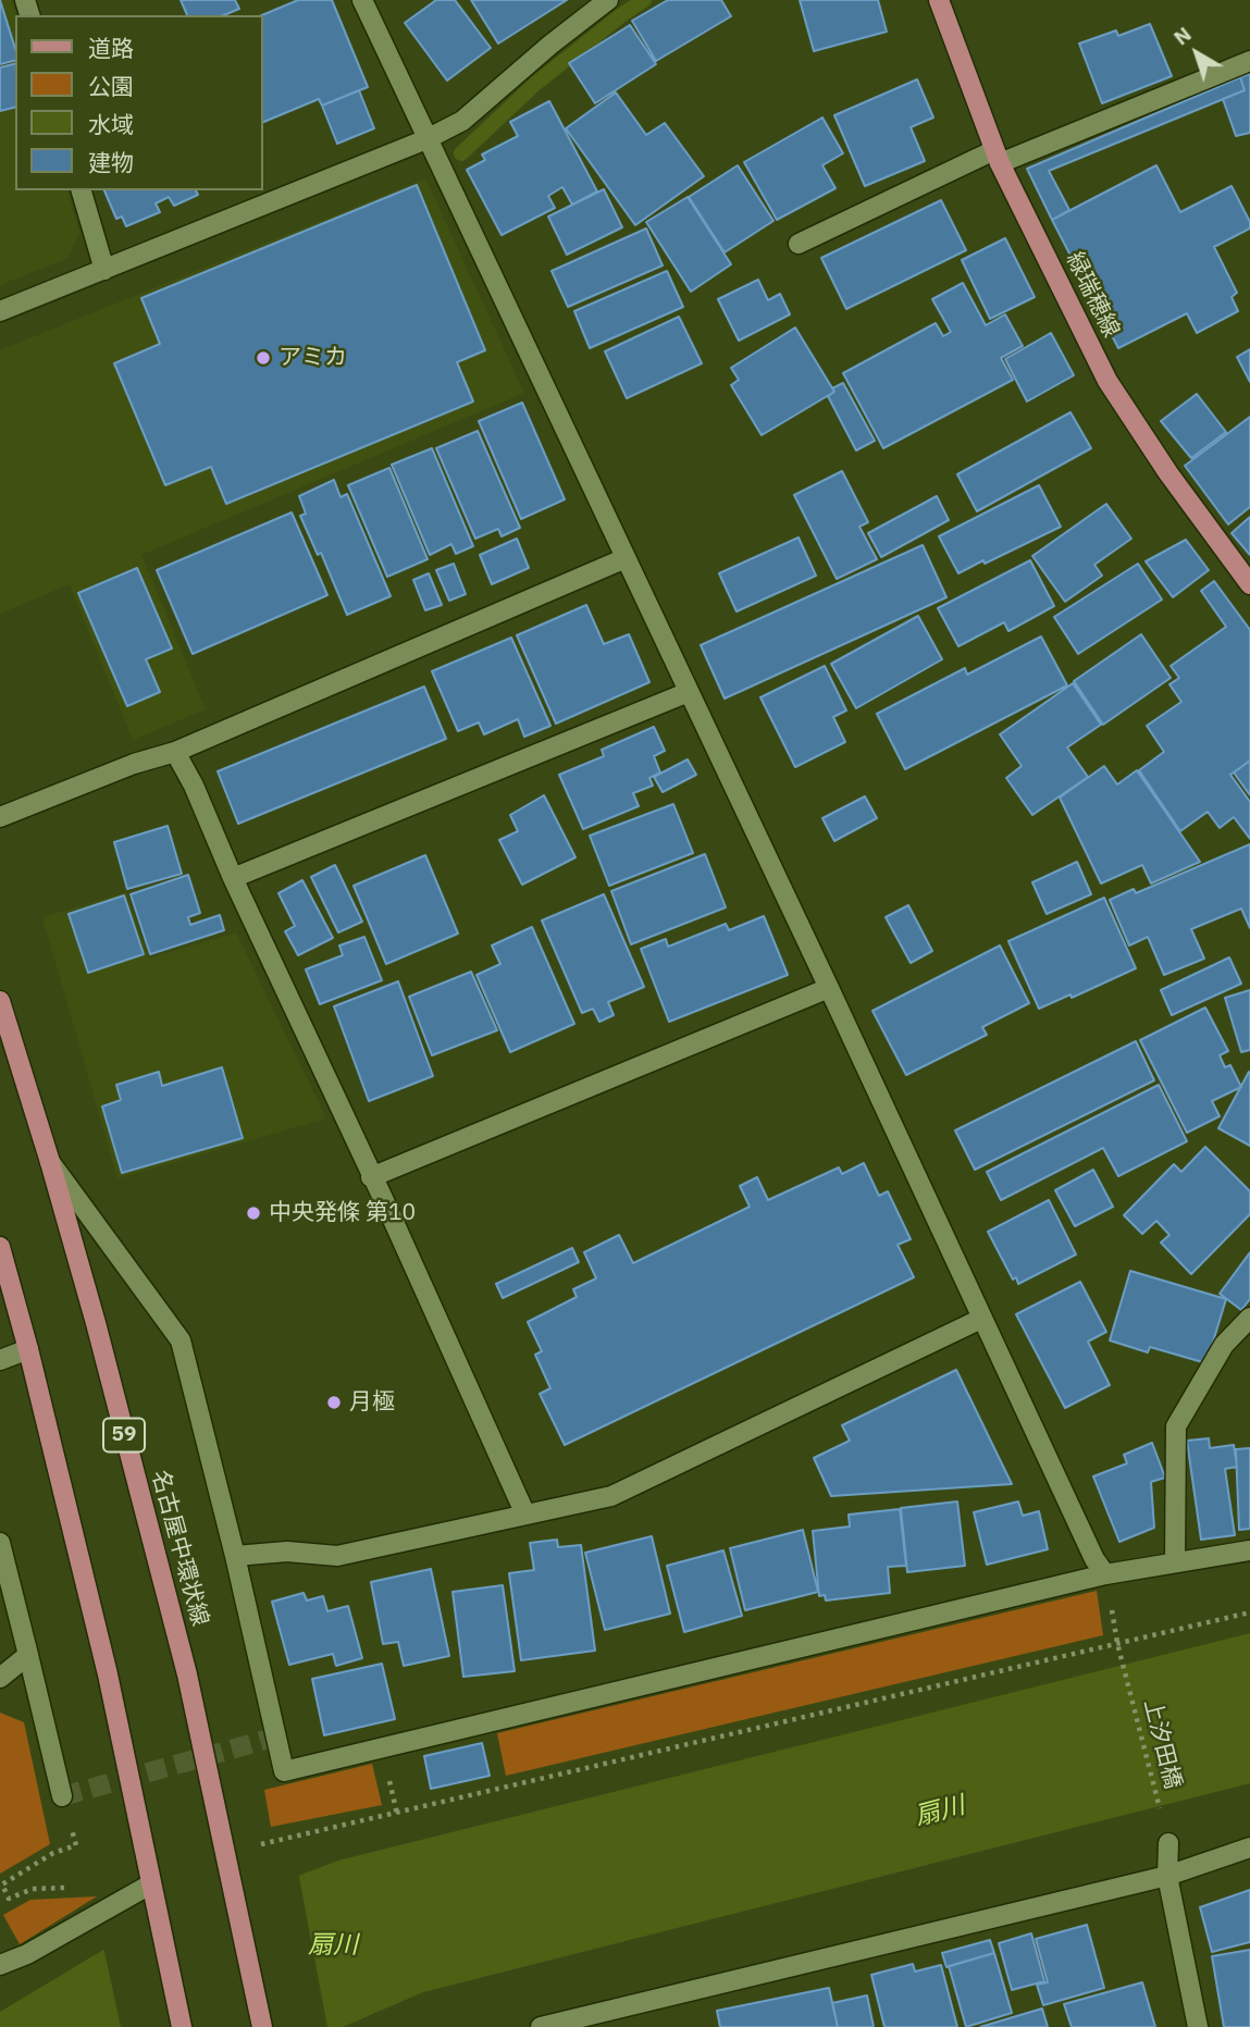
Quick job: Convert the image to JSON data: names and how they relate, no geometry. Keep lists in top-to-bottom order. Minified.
{"streets":{"main road":["緑瑞穂線","59","名古屋中環状線"],"path":["上汐田橋"]},"water":["扇川"],"places":["アミカ","中央発條 第10","月極"],"legend":["道路","公園","水域","建物"],"north":"top left"}
